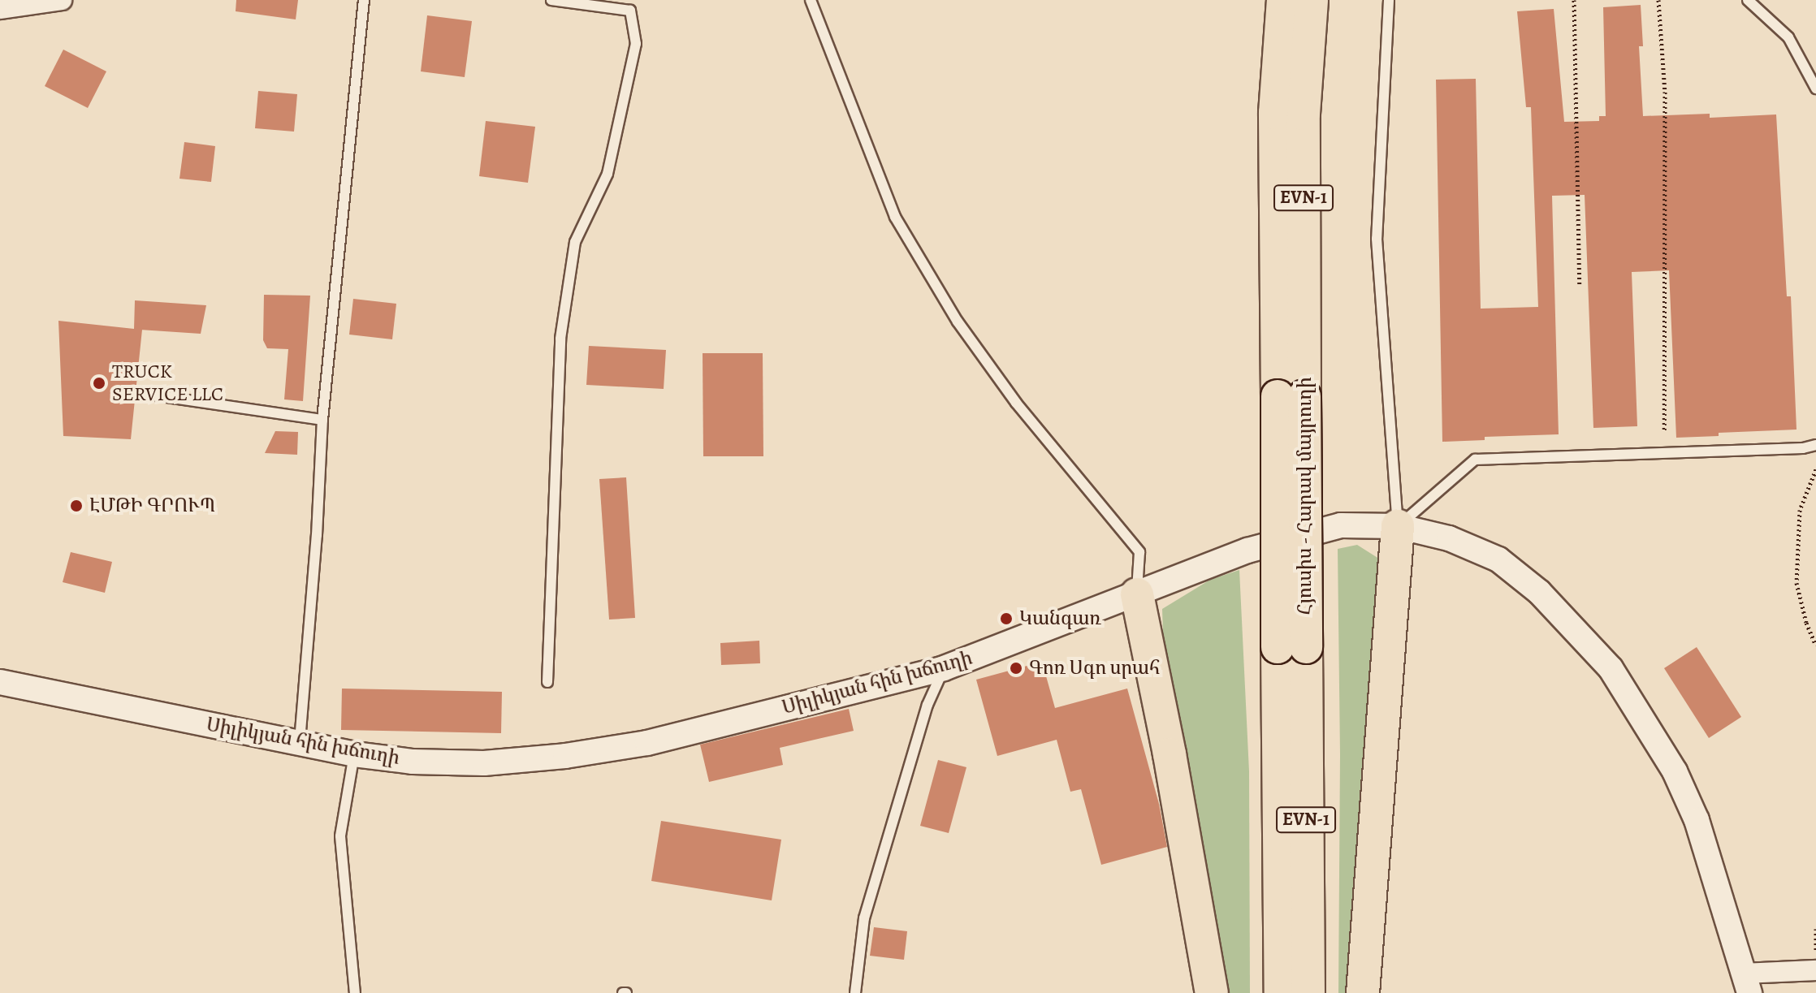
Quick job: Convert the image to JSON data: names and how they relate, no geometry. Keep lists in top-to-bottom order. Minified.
{"streets":{"highway":["EVN-1","Հյուսիս - Հարավ մայրուղի"],"street":["Սիլիկյան հին խճուղի"]},"places":["TRUCK SERVICE LLC","ԷՄԹԻ ԳՐՈՒՊ","Կանգառ","Գոռ Սգո սրահ"]}
